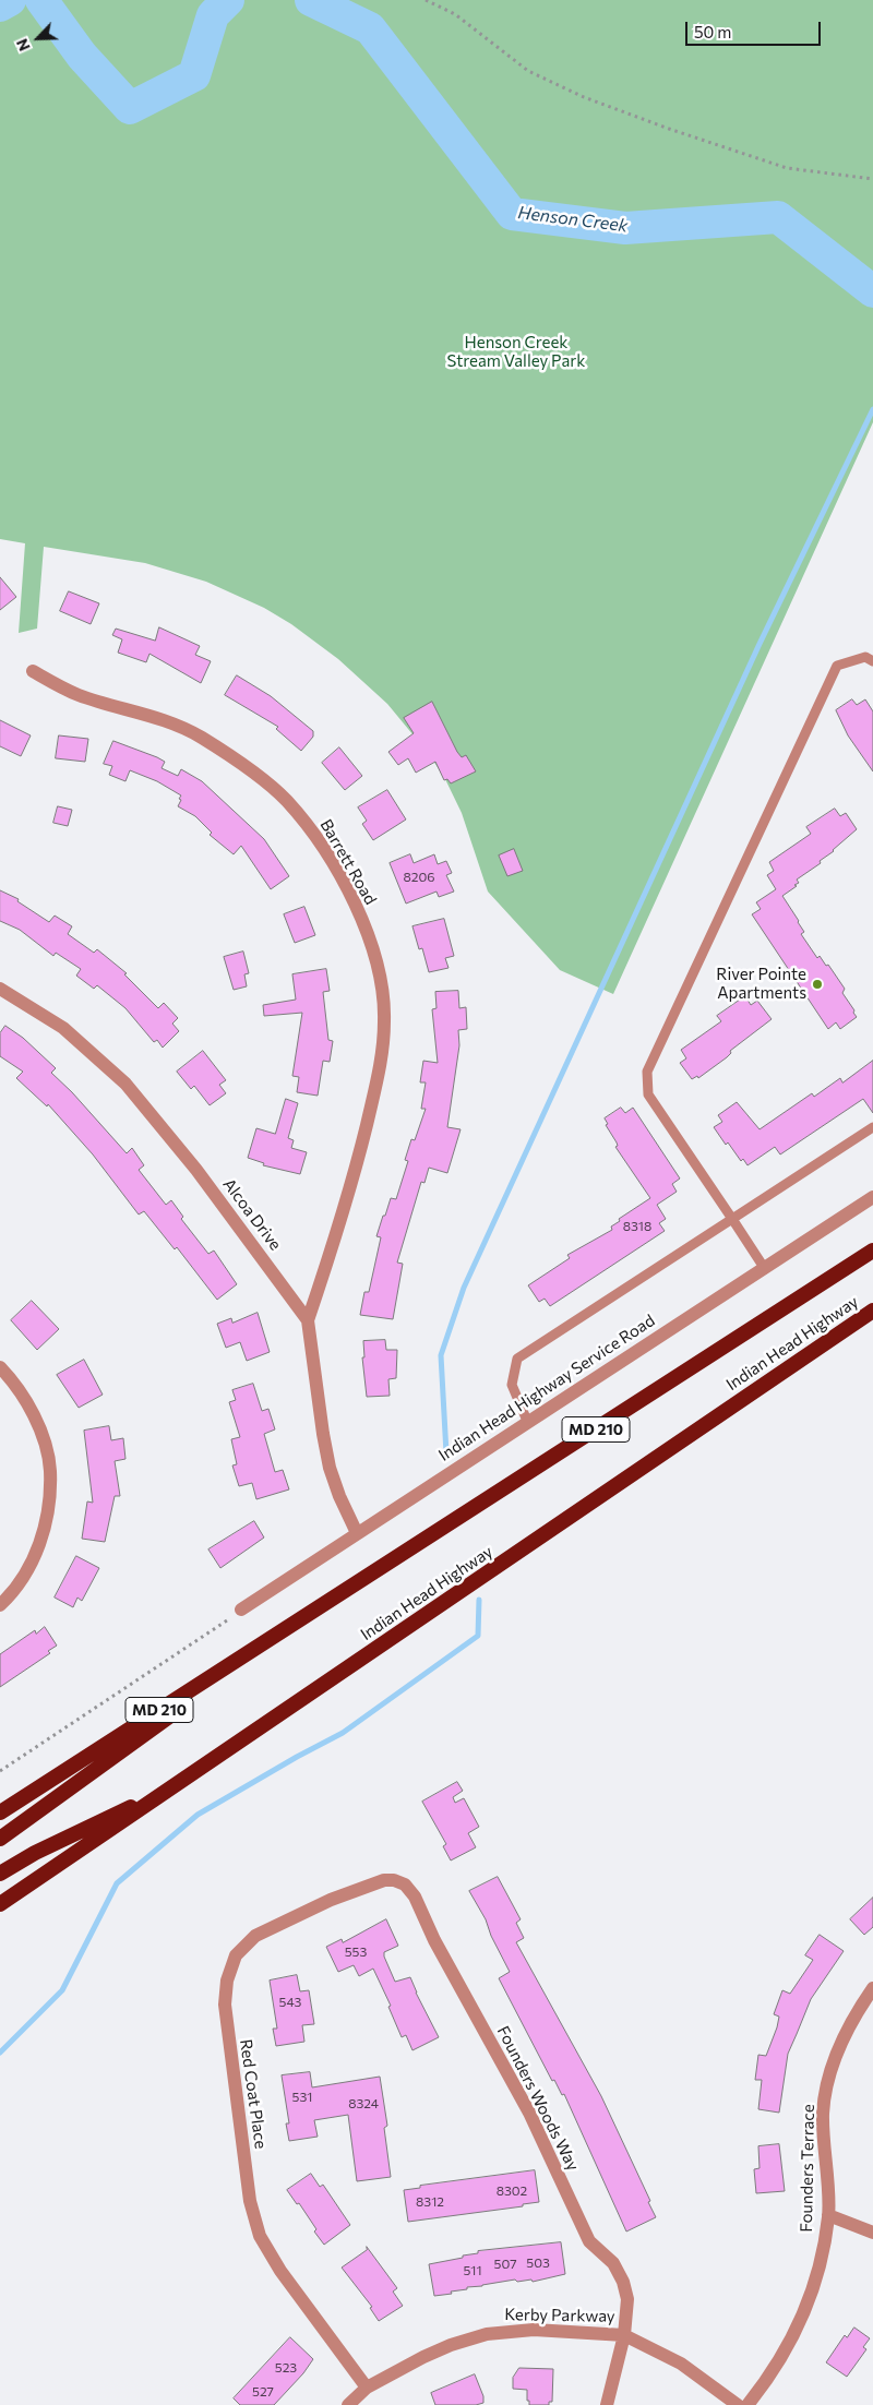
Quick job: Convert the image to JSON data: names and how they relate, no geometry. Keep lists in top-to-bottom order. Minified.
{"streets":{"highway":["Indian Head Highway","MD 210"],"street":["Barrett Road","Alcoa Drive","Indian Head Highway Service Road","Red Coat Place","Founders Woods Way","Founders Terrace","Kerby Parkway"]},"crossings":[["Barrett Road","Alcoa Drive"],["Alcoa Drive","Indian Head Highway Service Road"],["Red Coat Place","Founders Woods Way"],["Red Coat Place","Kerby Parkway"],["Founders Woods Way","Kerby Parkway"]],"water":["Henson Creek"],"parks":["Henson Creek Stream Valley Park"],"places":["River Pointe Apartments"],"house_numbers":["8206","8318","553","543","531","8324","8302","8312","503","507","511","523","527"],"scale_bar":"50 m","north":"bottom left"}
